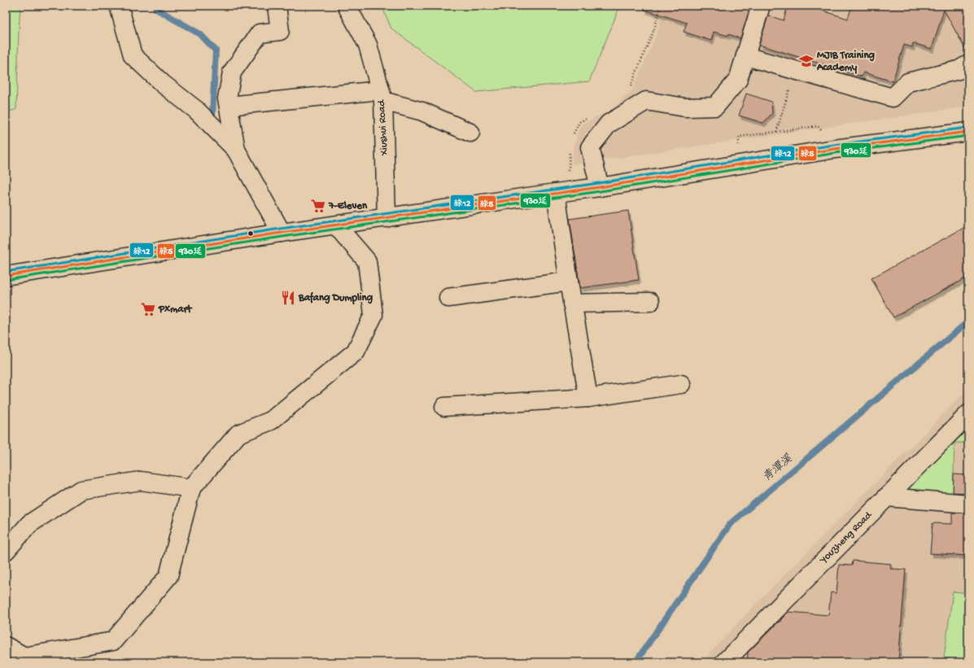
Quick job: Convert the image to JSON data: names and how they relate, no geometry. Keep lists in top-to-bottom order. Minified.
{"streets":{"main road":["Xiushui Road","Youzheng Road"]},"water":["青潭溪"],"places":{"school or university":["MJIB Training Academy"],"supermarket":["7-Eleven","Pxmart"],"restaurant":["Bafang Dumpling"]},"lines":["transit line 綠12","transit line 綠5","transit line 930延"]}
